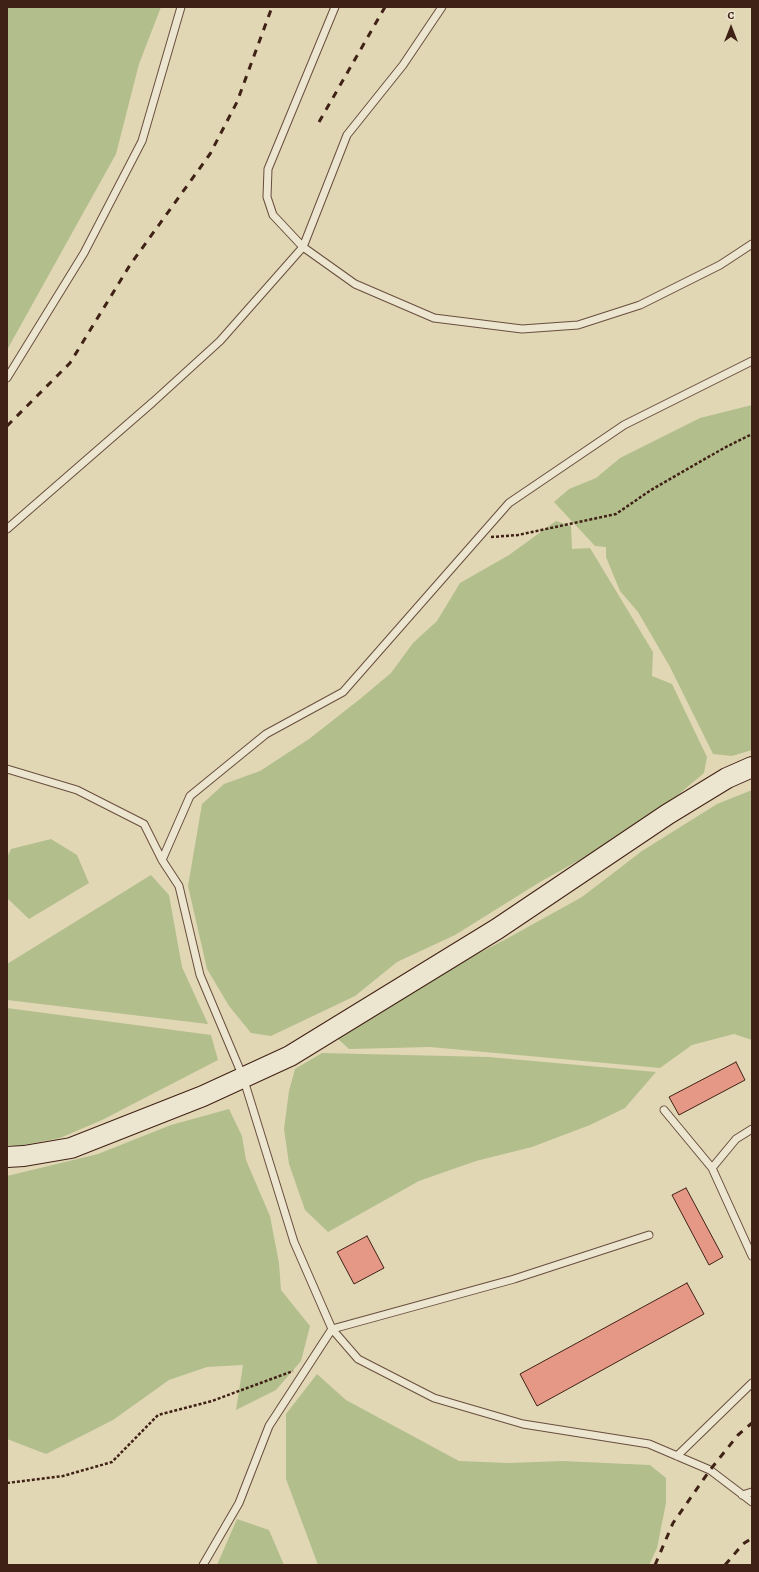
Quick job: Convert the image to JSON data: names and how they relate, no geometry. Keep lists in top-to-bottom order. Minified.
{"north":"top"}
